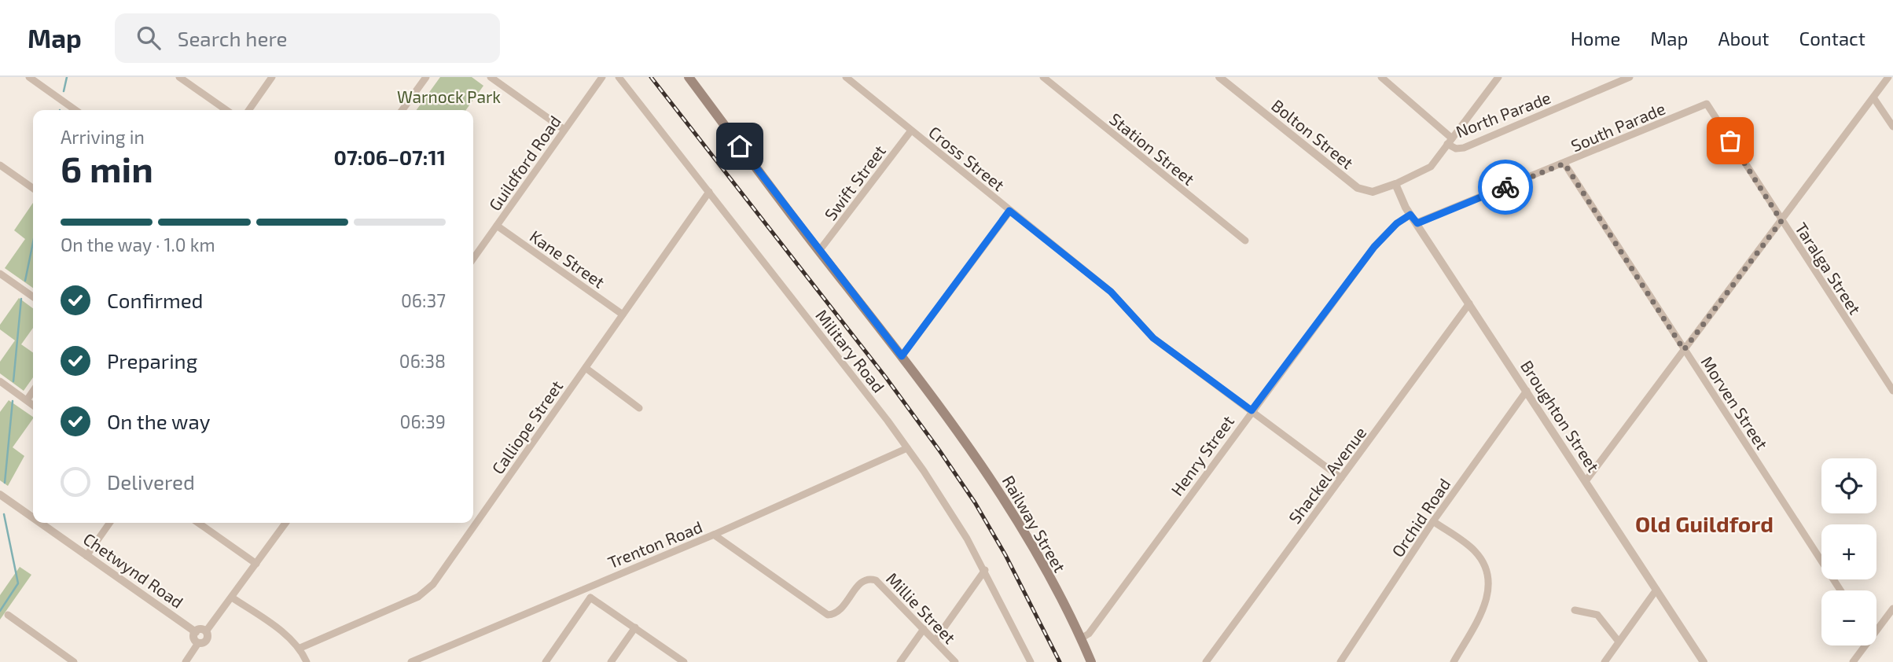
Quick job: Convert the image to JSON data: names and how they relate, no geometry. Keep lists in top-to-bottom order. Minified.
{"streets":{"main road":["Railway Street"],"street":["North Parade","South Parade","Bolton Street","Station Street","Cross Street","Guildford Road","Swift Street","Kane Street","Taralga Street","Military Road","Morven Street","Broughton Street","Calliope Street","Henry Street","Shackel Avenue","Orchid Road","Trenton Road","Chetwynd Road","Millie Street"]},"crossings":[["South Parade","Taralga Street"],["South Parade","Morven Street"],["South Parade","Broughton Street"],["Bolton Street","Broughton Street"],["Cross Street","Swift Street"],["Cross Street","Henry Street"],["Cross Street","Shackel Avenue"],["Guildford Road","Kane Street"],["Swift Street","Railway Street"],["Kane Street","Calliope Street"],["Military Road","Calliope Street"],["Military Road","Trenton Road"],["Broughton Street","Henry Street"],["Broughton Street","Shackel Avenue"],["Broughton Street","Orchid Road"],["Henry Street","Railway Street"],["Trenton Road","Millie Street"]],"districts":["Old Guildford"],"parks":["Warnock Park"],"page":{"header":"Map","search":"Search here","nav":["Home","Map","About","Contact"],"heading":["6 min","Arriving in","07:06–07:11"],"bar":"On the way · 1.0 km","list":[["Confirmed","06:37"],["Preparing","06:38"],["On the way","06:39"],"Delivered"],"map_buttons":["+","−"]}}
